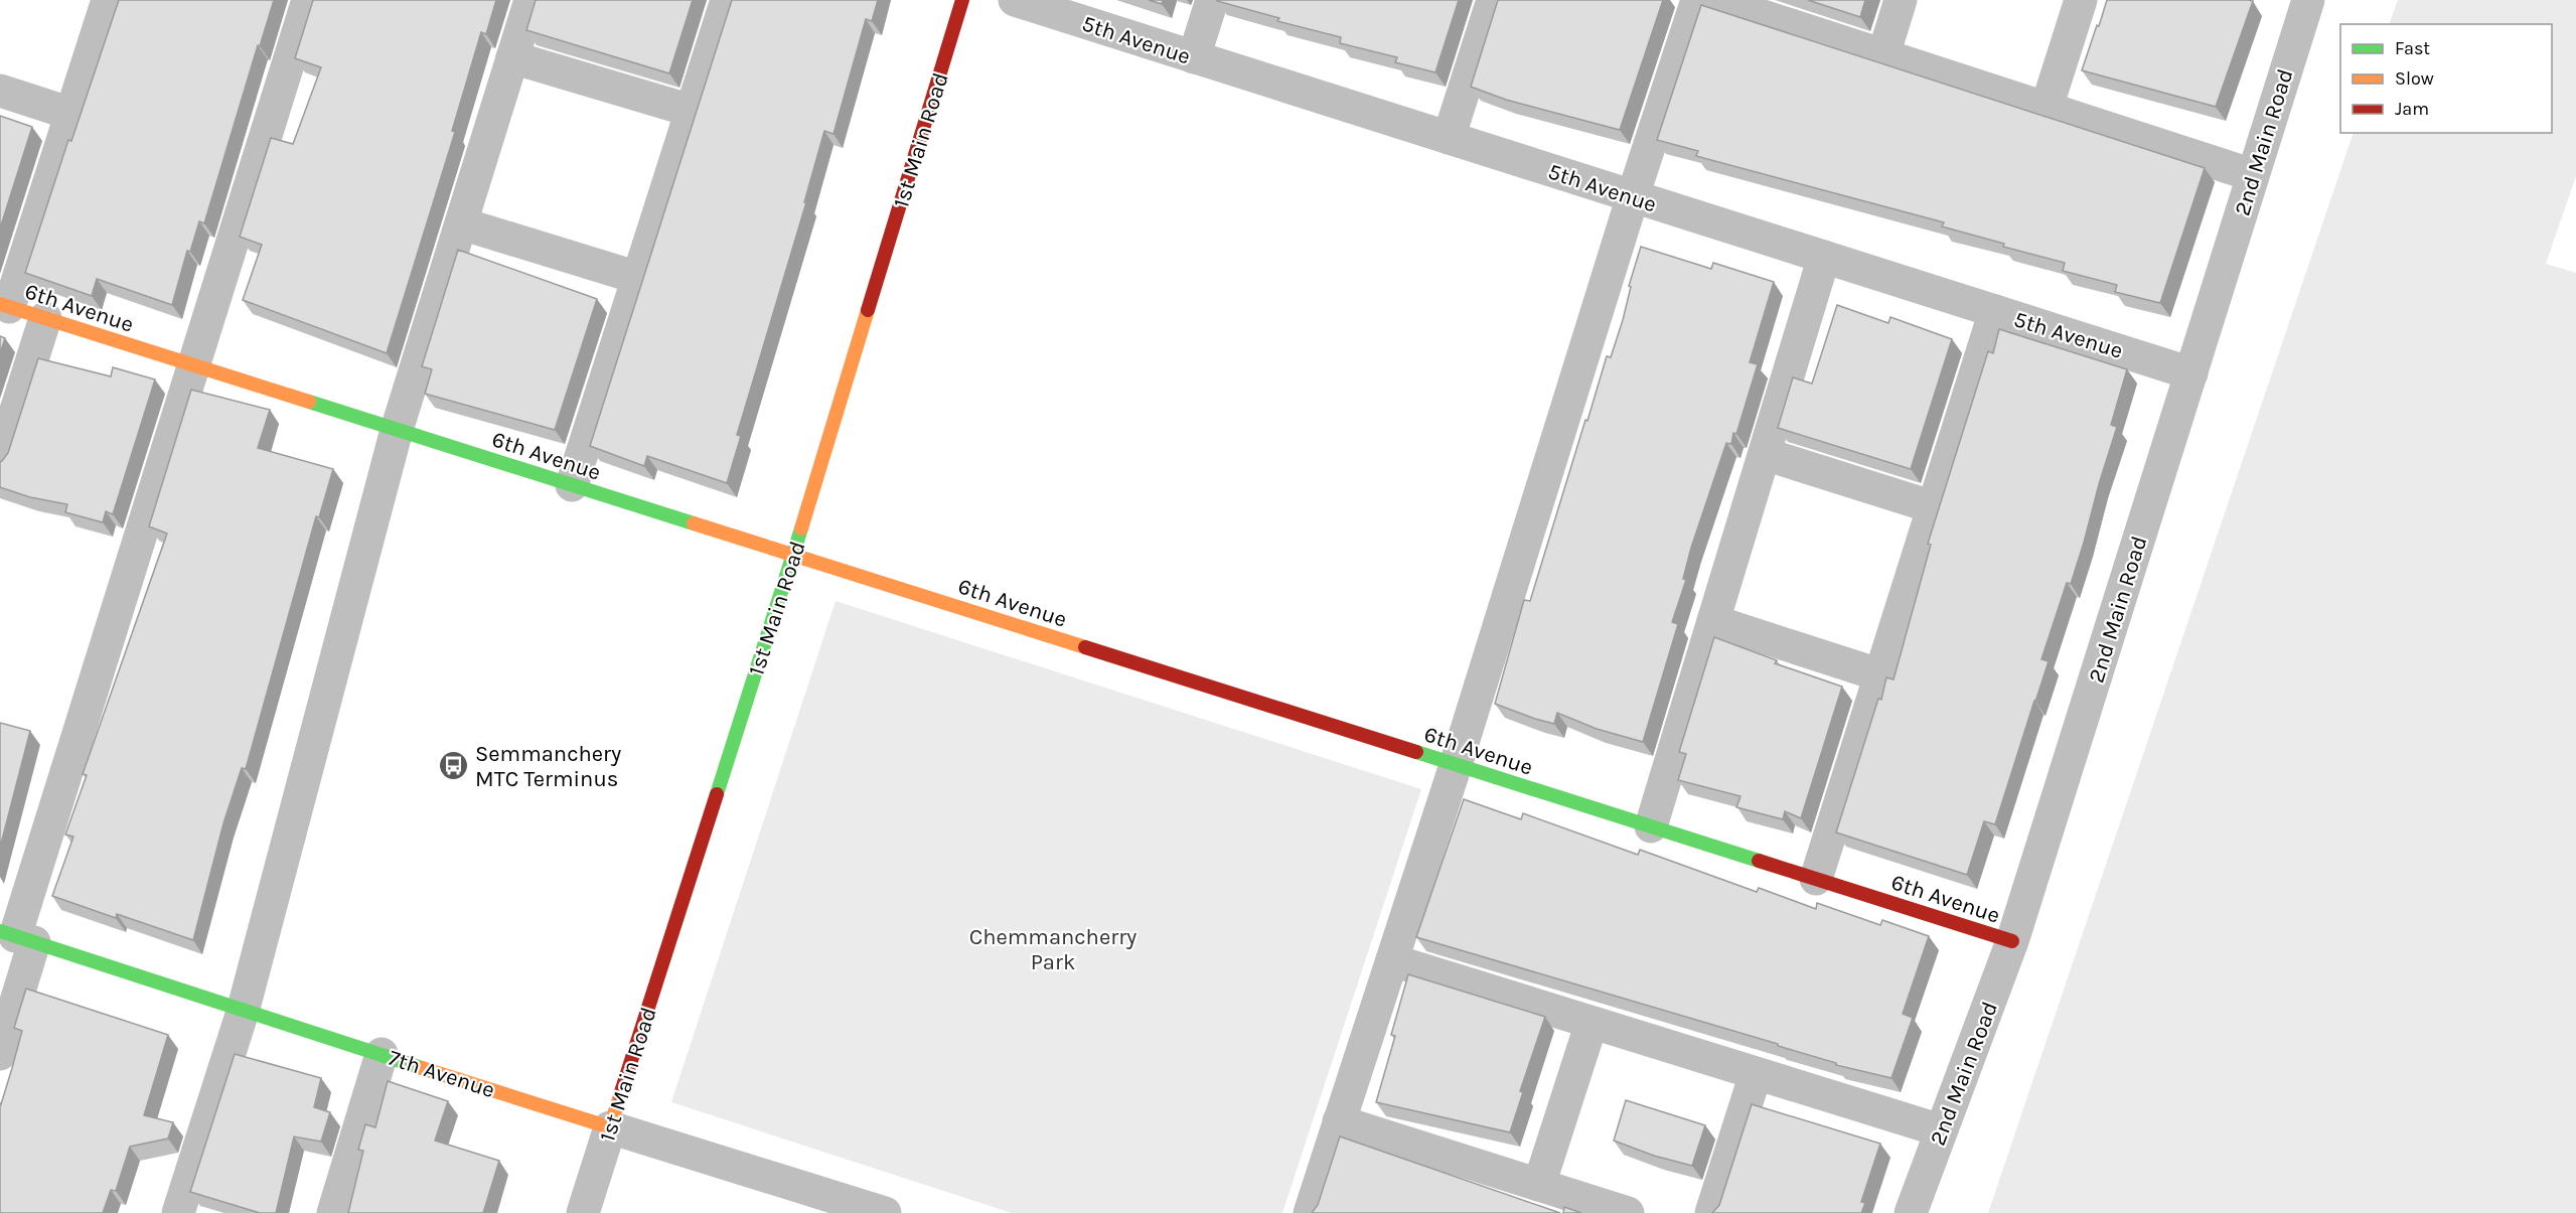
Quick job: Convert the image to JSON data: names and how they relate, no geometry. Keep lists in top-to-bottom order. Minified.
{"streets":{"street":["5th Avenue","1st Main Road","2nd Main Road","6th Avenue","7th Avenue"]},"crossings":[["5th Avenue","2nd Main Road"],["1st Main Road","6th Avenue"],["1st Main Road","7th Avenue"],["2nd Main Road","6th Avenue"]],"parks":["Chemmancherry Park"],"places":{"bus stop":["Semmanchery MTC Terminus"]},"legend":["Fast","Slow","Jam"]}
